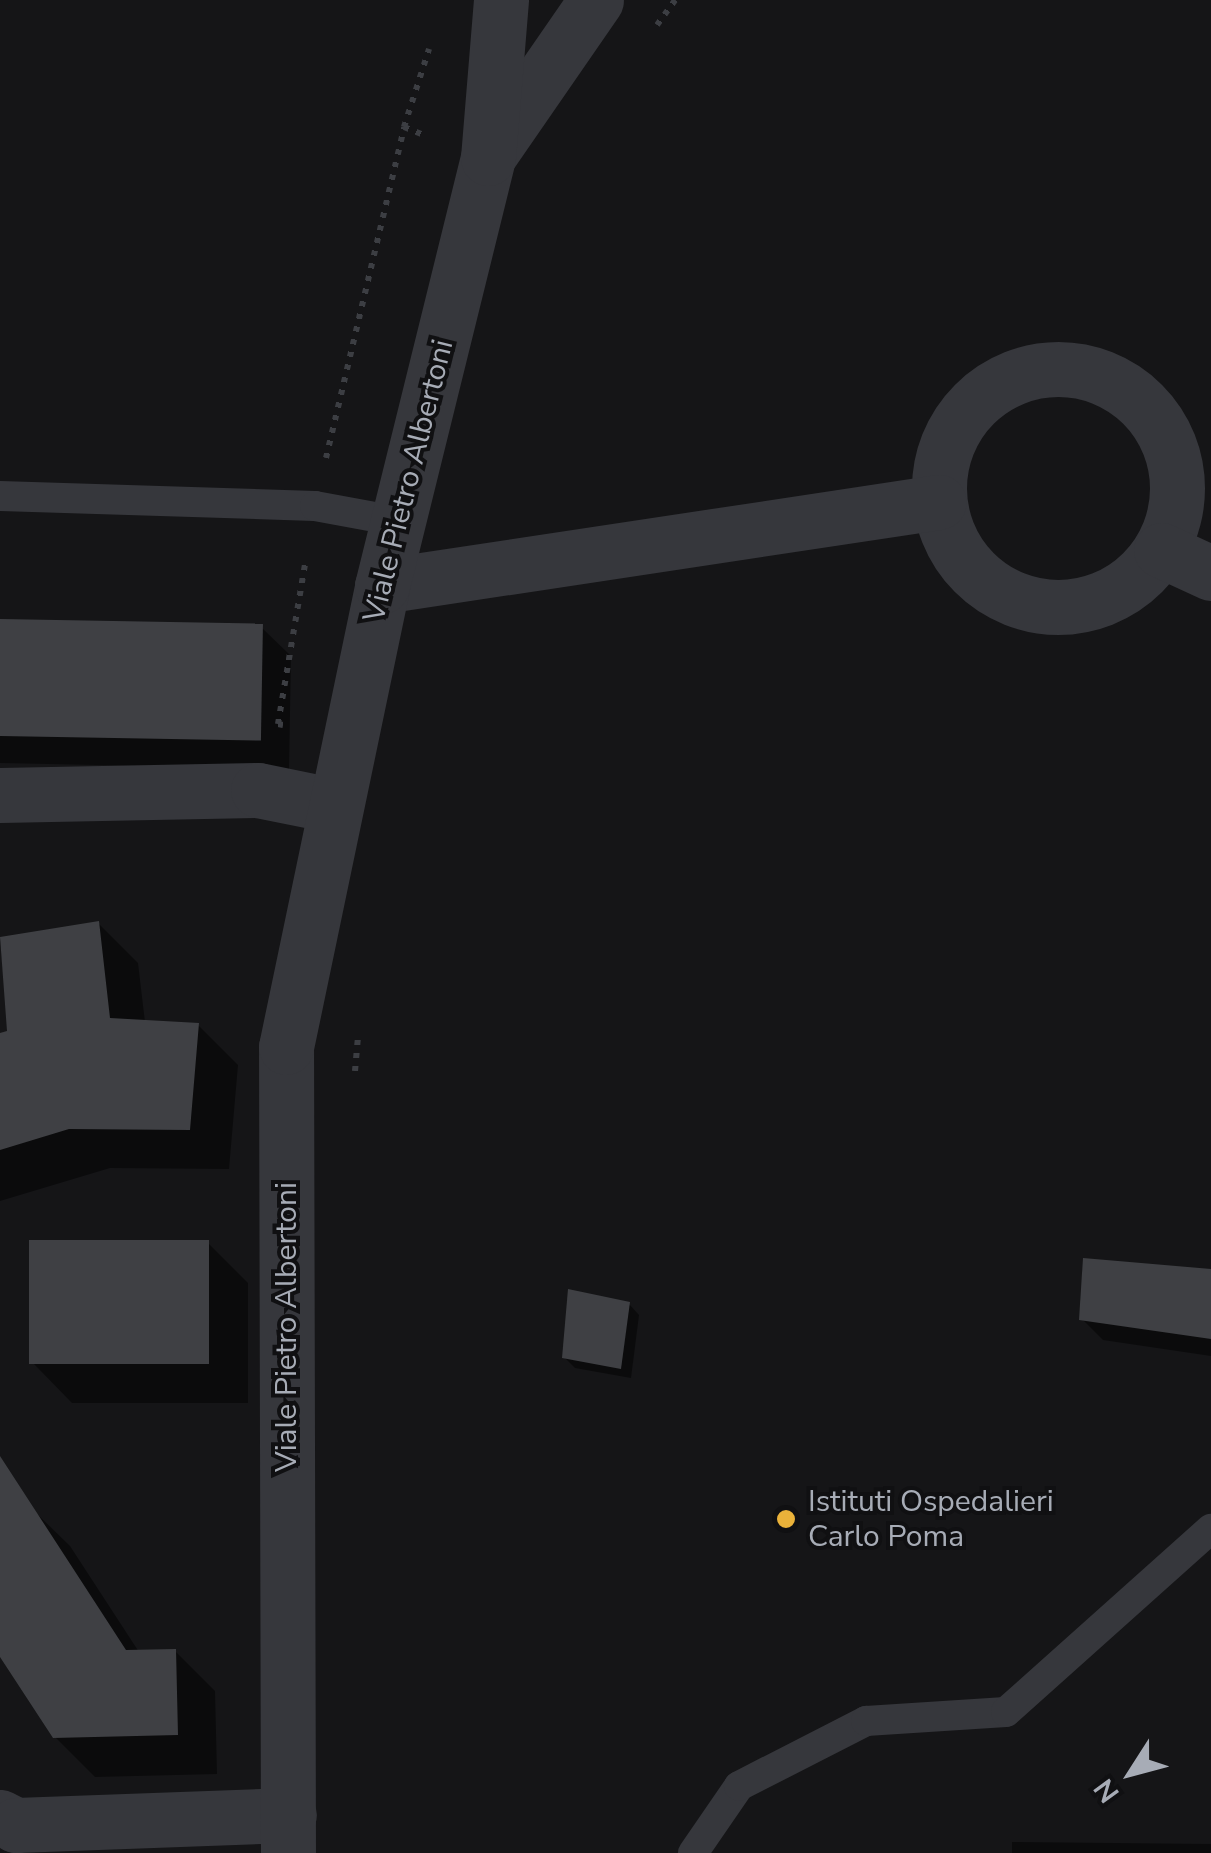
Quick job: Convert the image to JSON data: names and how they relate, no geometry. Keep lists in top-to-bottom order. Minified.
{"streets":{"street":["Viale Pietro Albertoni"]},"places":["Istituti Ospedalieri Carlo Poma"],"north":"bottom left"}
